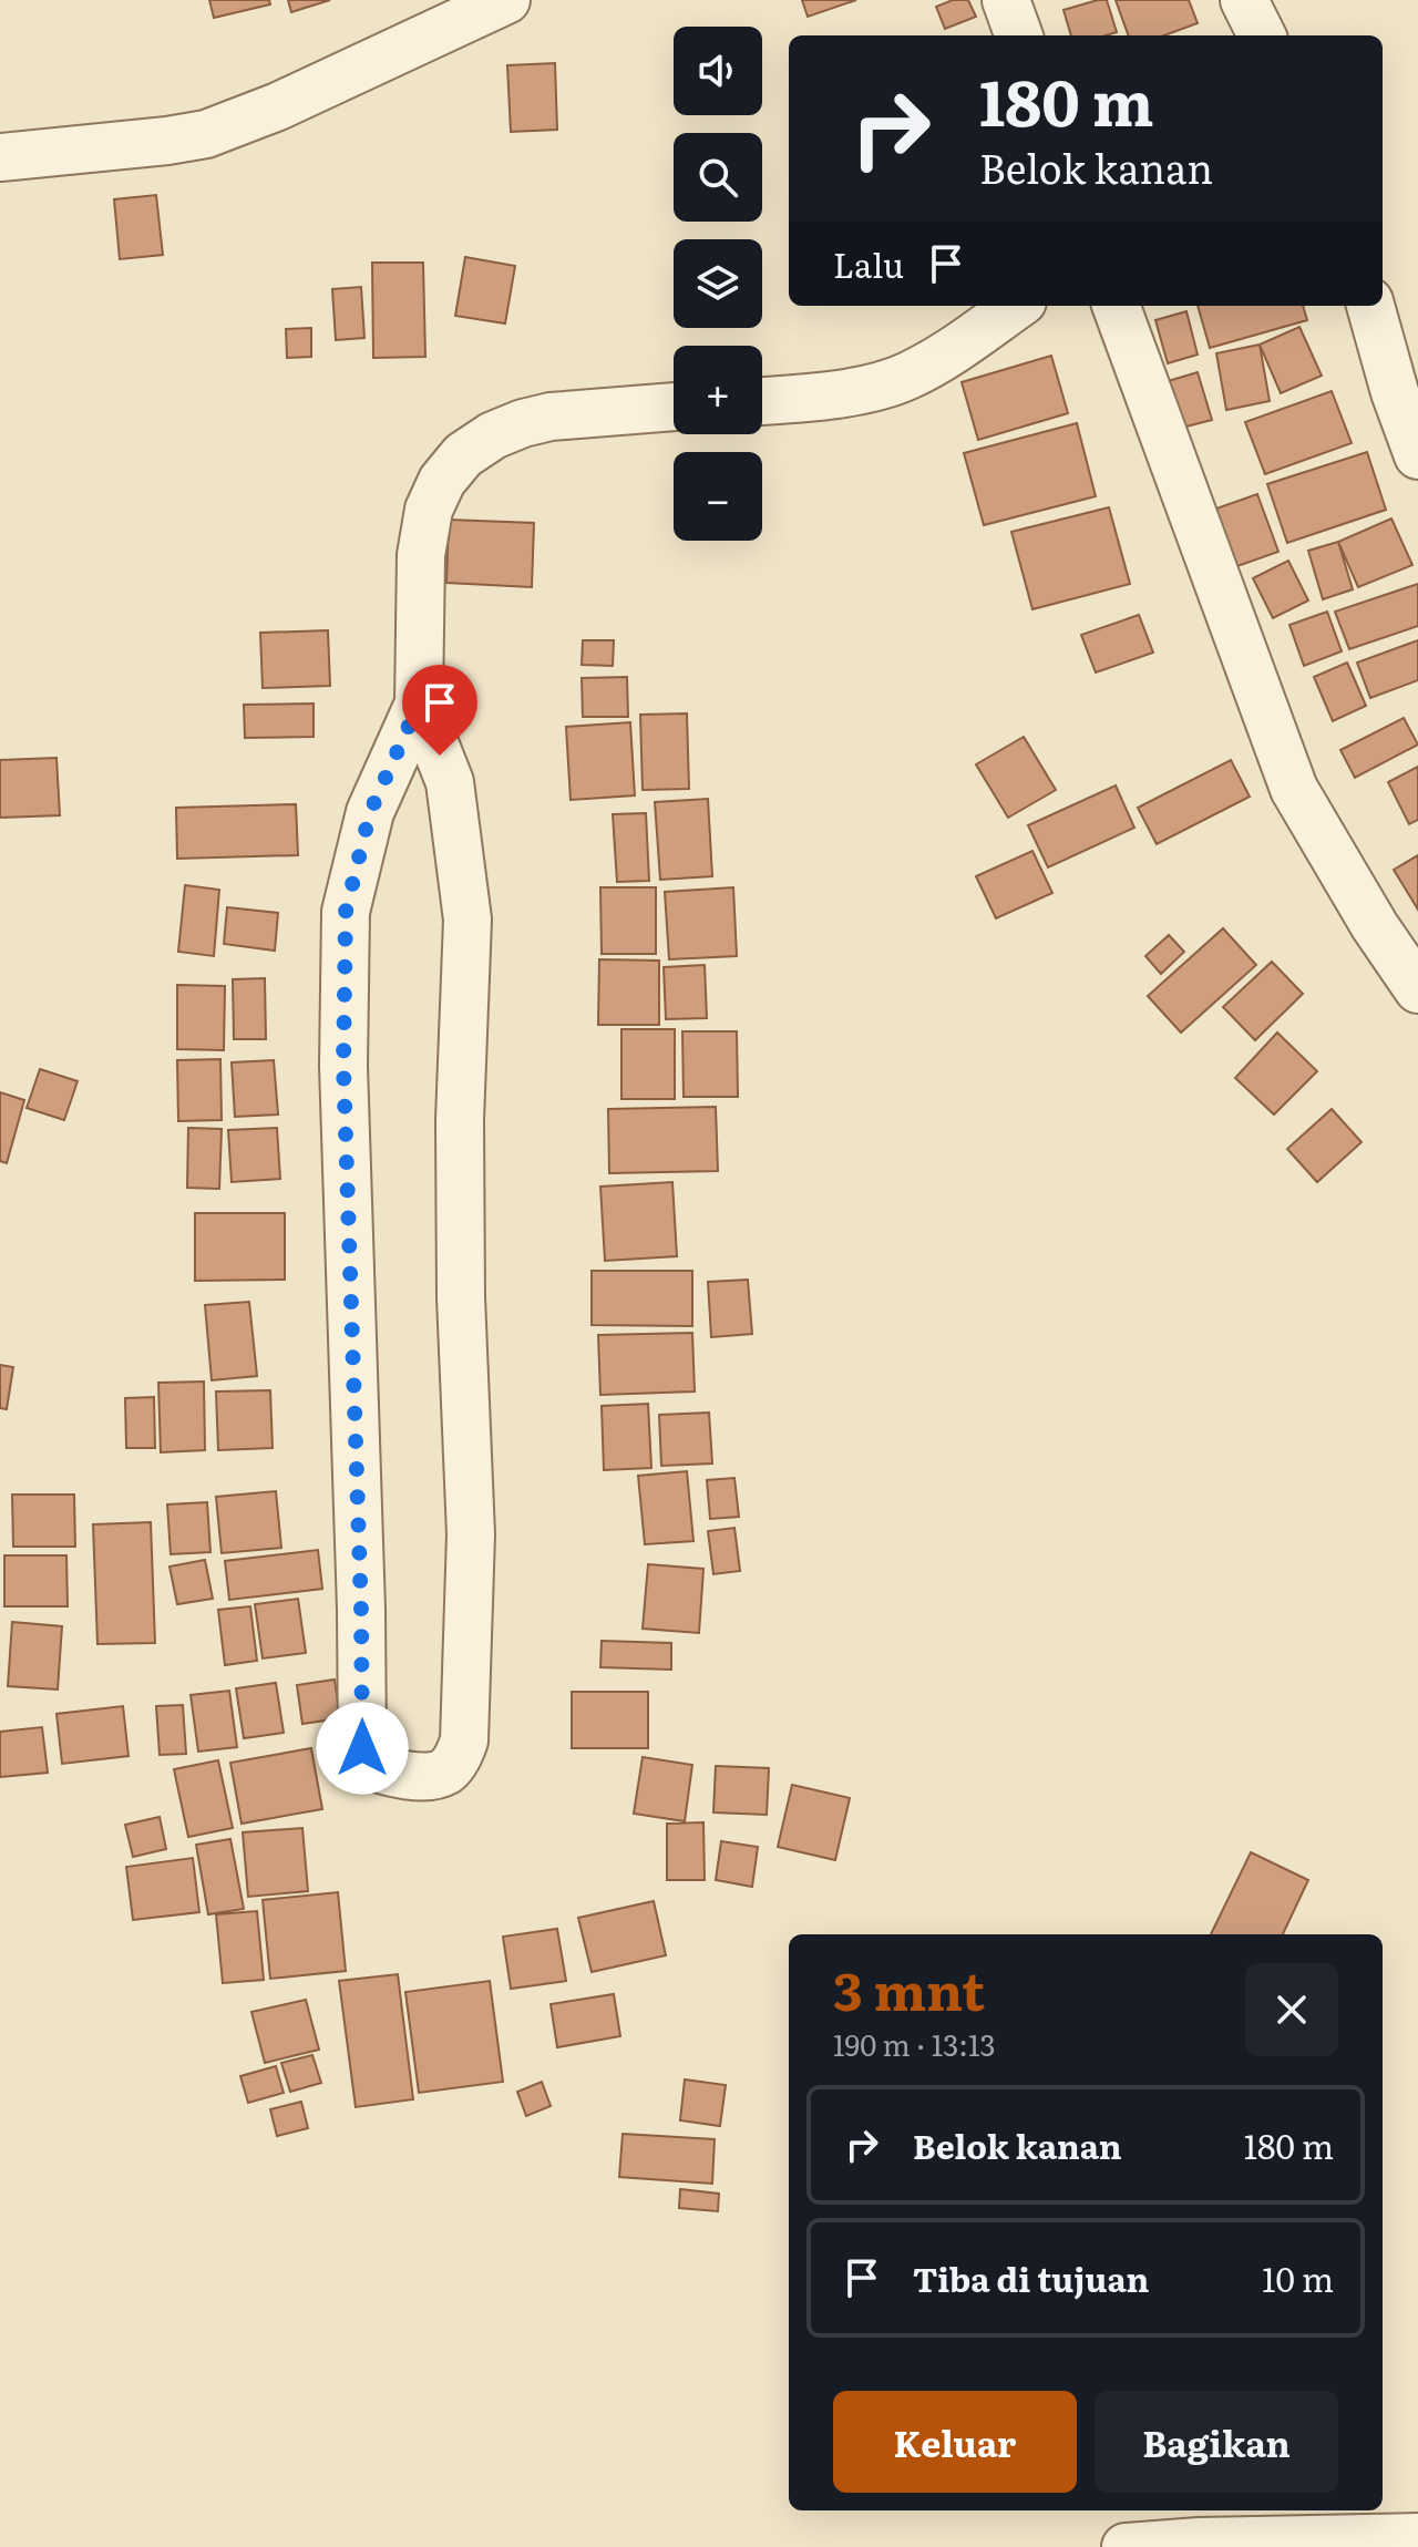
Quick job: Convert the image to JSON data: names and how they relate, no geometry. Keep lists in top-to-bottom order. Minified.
{"page":{"map_buttons":["+","−"],"turn":["180 m","Belok kanan"],"then":"Lalu","heading":["3 mnt","190 m · 13:13"],"list":[{"name":"Belok kanan","value":"180 m"},{"name":"Tiba di tujuan","value":"10 m"}],"buttons":["Keluar","Bagikan"]}}
